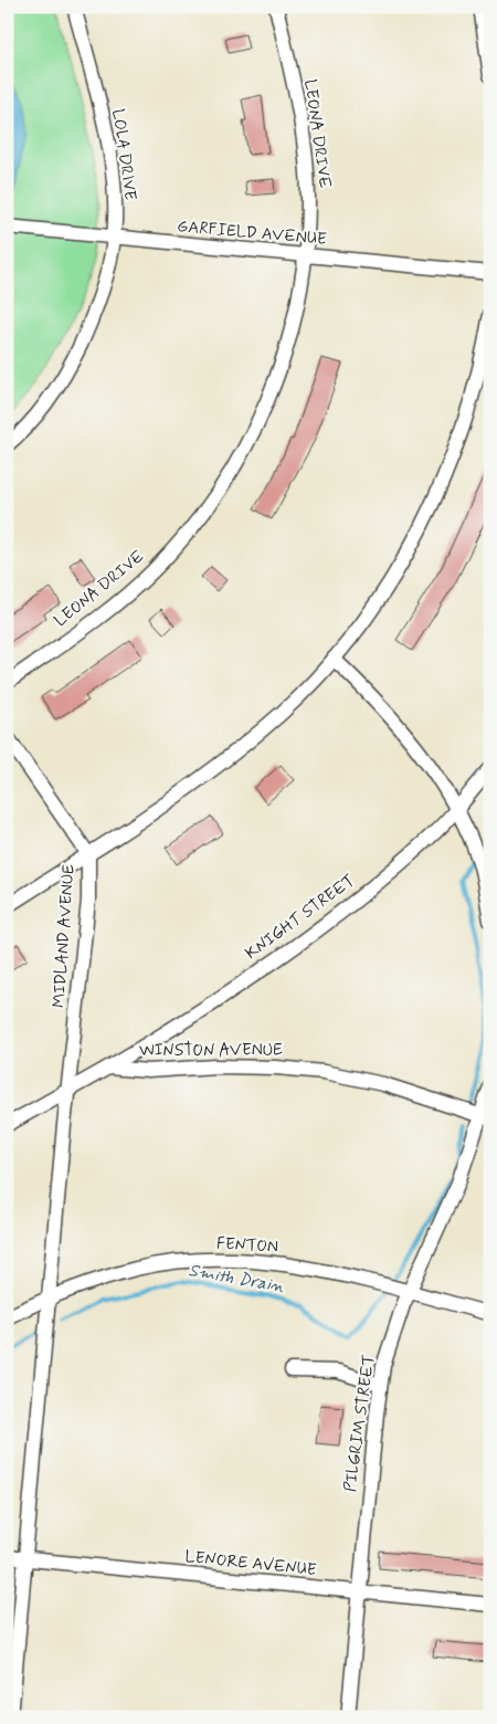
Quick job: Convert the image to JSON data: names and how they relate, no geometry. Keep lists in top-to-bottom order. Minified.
{"streets":{"street":["LEONA DRIVE","LOLA DRIVE","GARFIELD AVENUE","KNIGHT STREET","MIDLAND AVENUE","WINSTON AVENUE","FENTON","PILGRIM STREET","LENORE AVENUE"]},"crossings":[["LEONA DRIVE","GARFIELD AVENUE"],["LOLA DRIVE","GARFIELD AVENUE"],["KNIGHT STREET","WINSTON AVENUE"],["MIDLAND AVENUE","FENTON"],["MIDLAND AVENUE","LENORE AVENUE"],["WINSTON AVENUE","PILGRIM STREET"],["FENTON","PILGRIM STREET"],["PILGRIM STREET","LENORE AVENUE"]],"water":["Smith Drain"]}
